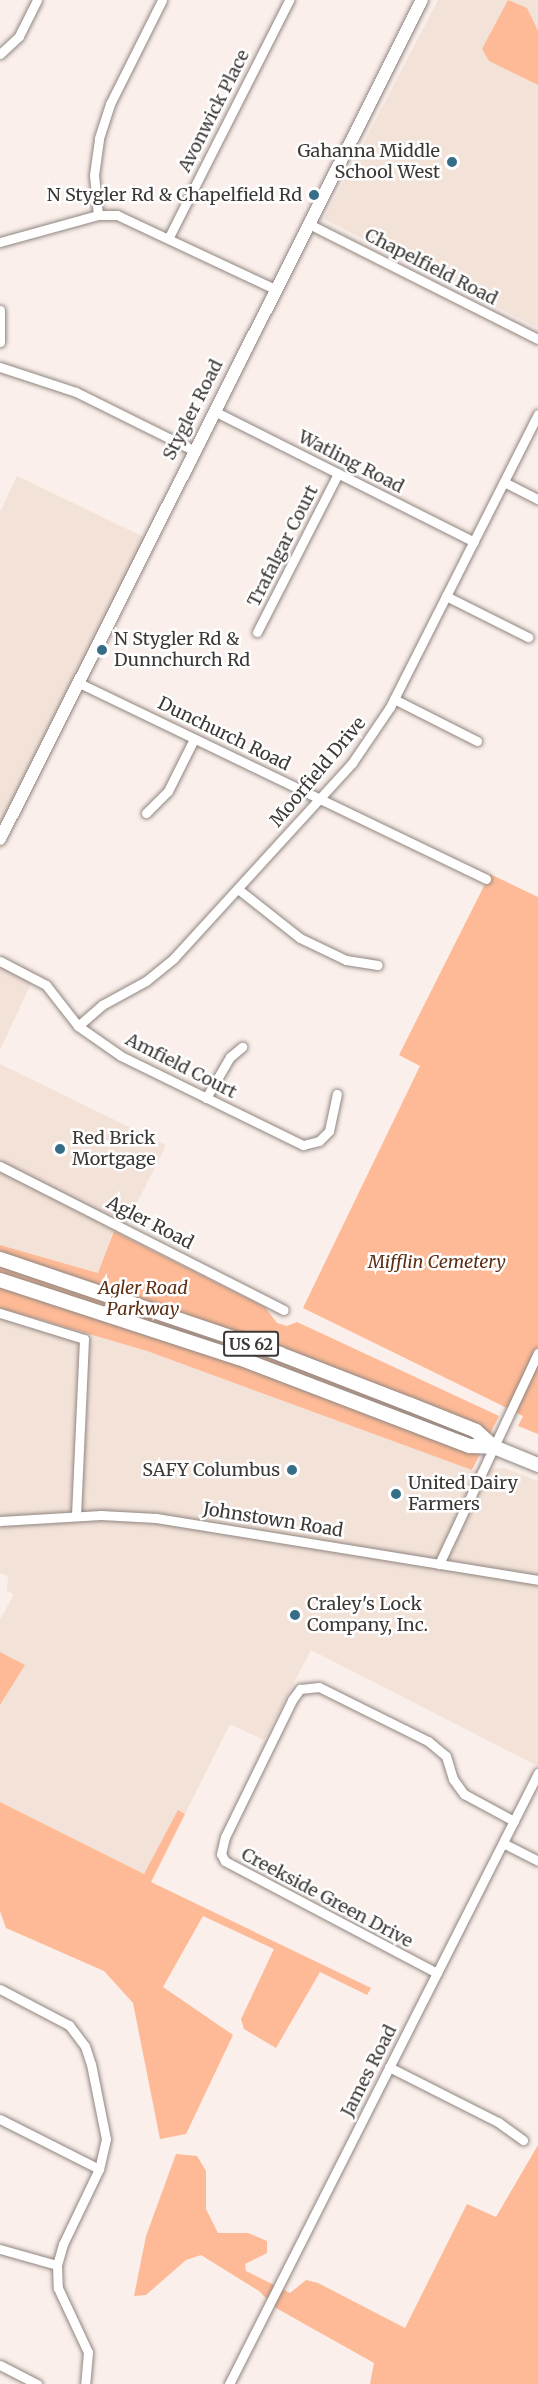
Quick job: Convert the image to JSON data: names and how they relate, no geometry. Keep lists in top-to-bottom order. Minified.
{"streets":{"highway":["US 62"],"main road":["Stygler Road"],"street":["Avonwick Place","Chapelfield Road","Watling Road","Trafalgar Court","Dunchurch Road","Moorfield Drive","Amfield Court","Agler Road","Johnstown Road","Creekside Green Drive","James Road"]},"crossings":[["Chapelfield Road","Stygler Road"],["Stygler Road","Watling Road"],["Stygler Road","Dunchurch Road"],["Watling Road","Trafalgar Court"],["Watling Road","Moorfield Drive"],["Dunchurch Road","Moorfield Drive"],["Moorfield Drive","Amfield Court"],["Creekside Green Drive","James Road"]],"parks":["Mifflin Cemetery","Agler Road Parkway"],"places":["Gahanna Middle School West","N Stygler Rd & Chapelfield Rd","N Stygler Rd & Dunnchurch Rd","Red Brick Mortgage","SAFY Columbus","United Dairy Farmers","Craley's Lock Company, Inc."]}
